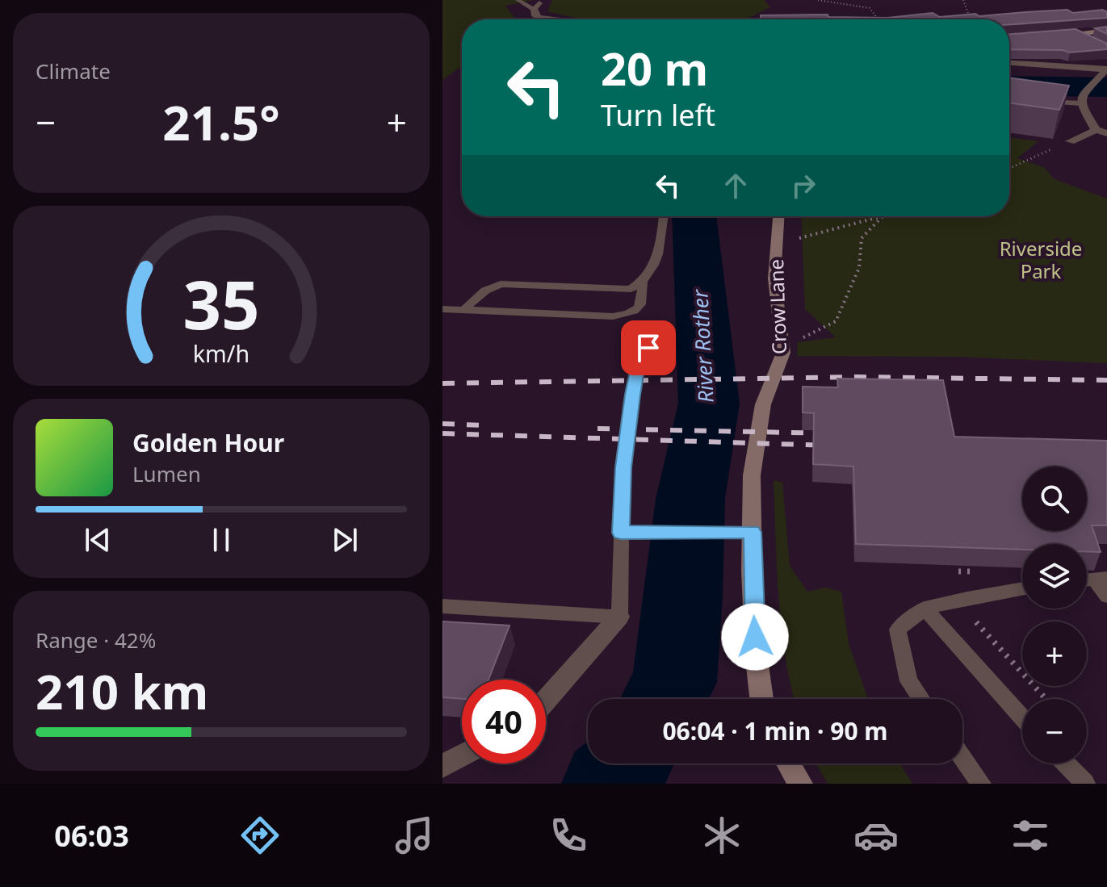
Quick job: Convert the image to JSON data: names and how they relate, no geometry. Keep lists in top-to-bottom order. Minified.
{"streets":{"street":["Crow Lane"]},"water":["River Rother"],"parks":["Riverside Park"],"page":{"tile":["Climate",["Range · 42%","210 km"]],"turn":["20 m","Turn left"],"heat":["−","21.5°","+"],"song":["Golden Hour","Lumen"],"map_buttons":["+","−"],"limit":"40","trip":"06:04 · 1 min · 90 m","tabs":"06:03","gauge":["35","km/h"]}}
